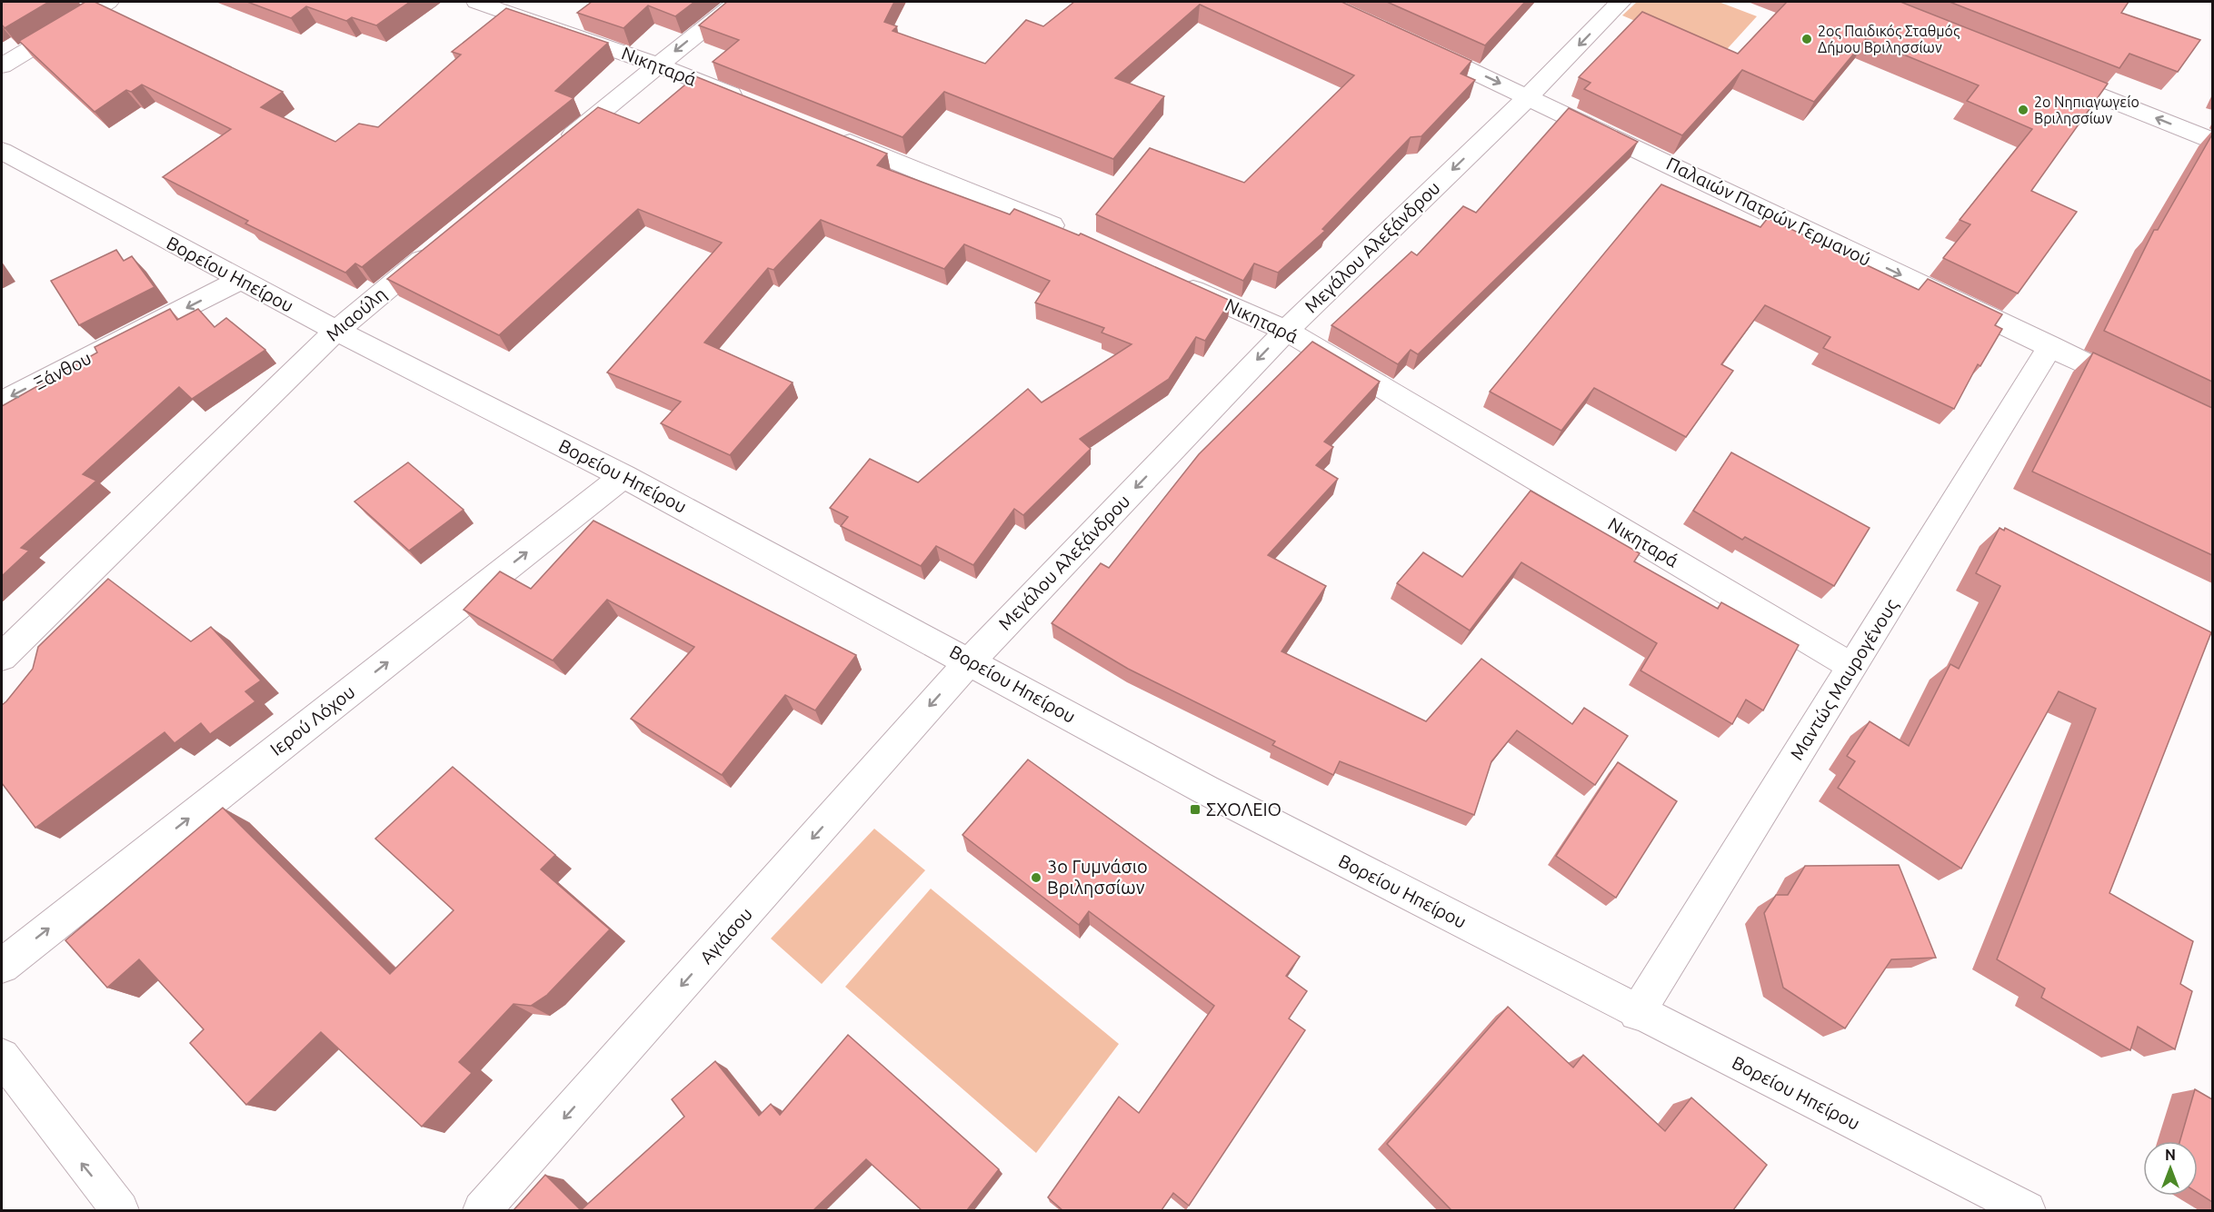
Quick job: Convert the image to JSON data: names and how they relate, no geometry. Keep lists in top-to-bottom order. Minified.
{"streets":{"street":["Νικηταρά","Παλαιών Πατρών Γερμανού","Μεγάλου Αλεξάνδρου","Βορείου Ηπείρου","Μιαούλη","Ξάνθου","Μαντώς Μαυρογένους","Ιερού Λόχου","Αγιάσου"]},"crossings":[["Νικηταρά","Μεγάλου Αλεξάνδρου"],["Νικηταρά","Μαντώς Μαυρογένους"],["Παλαιών Πατρών Γερμανού","Μεγάλου Αλεξάνδρου"],["Παλαιών Πατρών Γερμανού","Μαντώς Μαυρογένους"],["Μεγάλου Αλεξάνδρου","Βορείου Ηπείρου"],["Μεγάλου Αλεξάνδρου","Αγιάσου"],["Βορείου Ηπείρου","Μιαούλη"],["Βορείου Ηπείρου","Ξάνθου"],["Βορείου Ηπείρου","Μαντώς Μαυρογένους"],["Βορείου Ηπείρου","Ιερού Λόχου"],["Βορείου Ηπείρου","Αγιάσου"]],"one_way":["Παλαιών Πατρών Γερμανού","Μεγάλου Αλεξάνδρου","Ξάνθου","Ιερού Λόχου","Αγιάσου"],"places":{"other":["2ος Παιδικός Σταθμός Δήμου Βριλησσίων","2ο Νηπιαγωγείο Βριλησσίων","3ο Γυμνάσιο Βριλησσίων"],"transit":["ΣΧΟΛΕΙΟ"]},"north":"top"}
